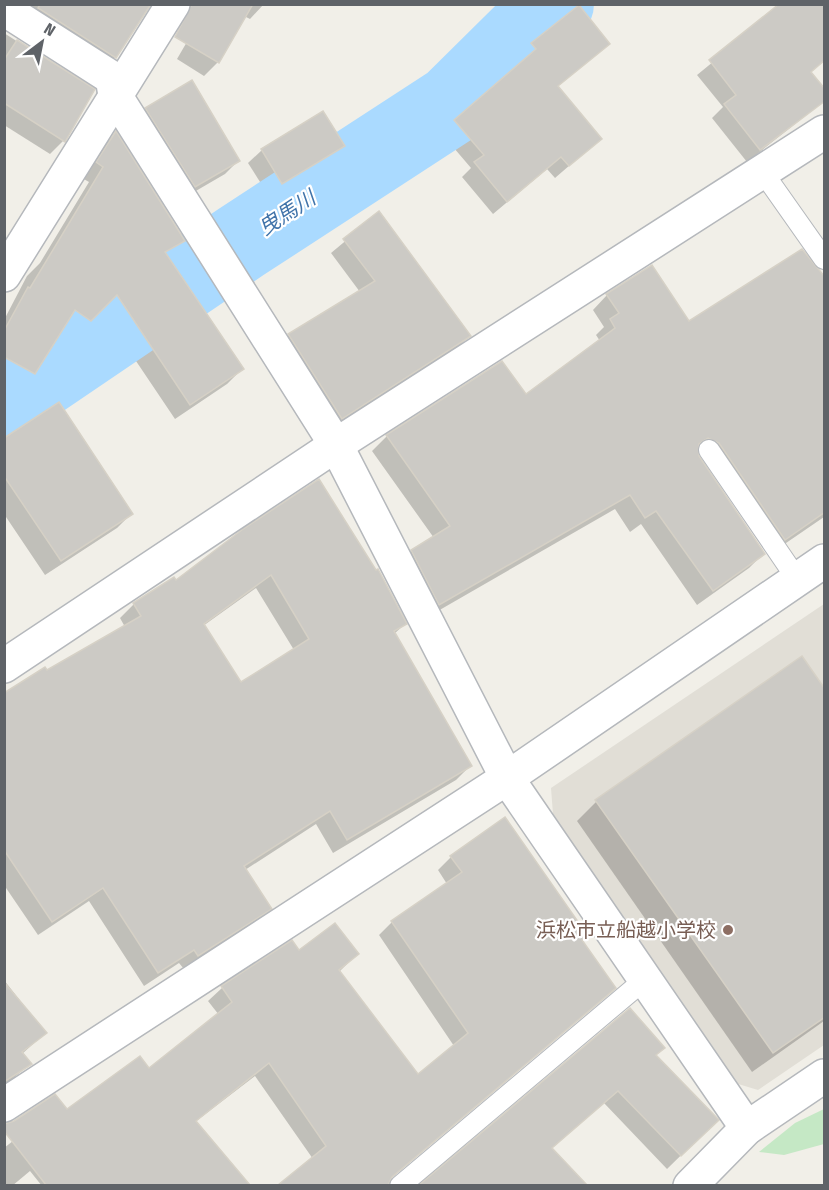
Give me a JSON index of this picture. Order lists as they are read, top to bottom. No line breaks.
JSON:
{"water":["曳馬川"],"places":["浜松市立船越小学校"],"north":"top right"}
